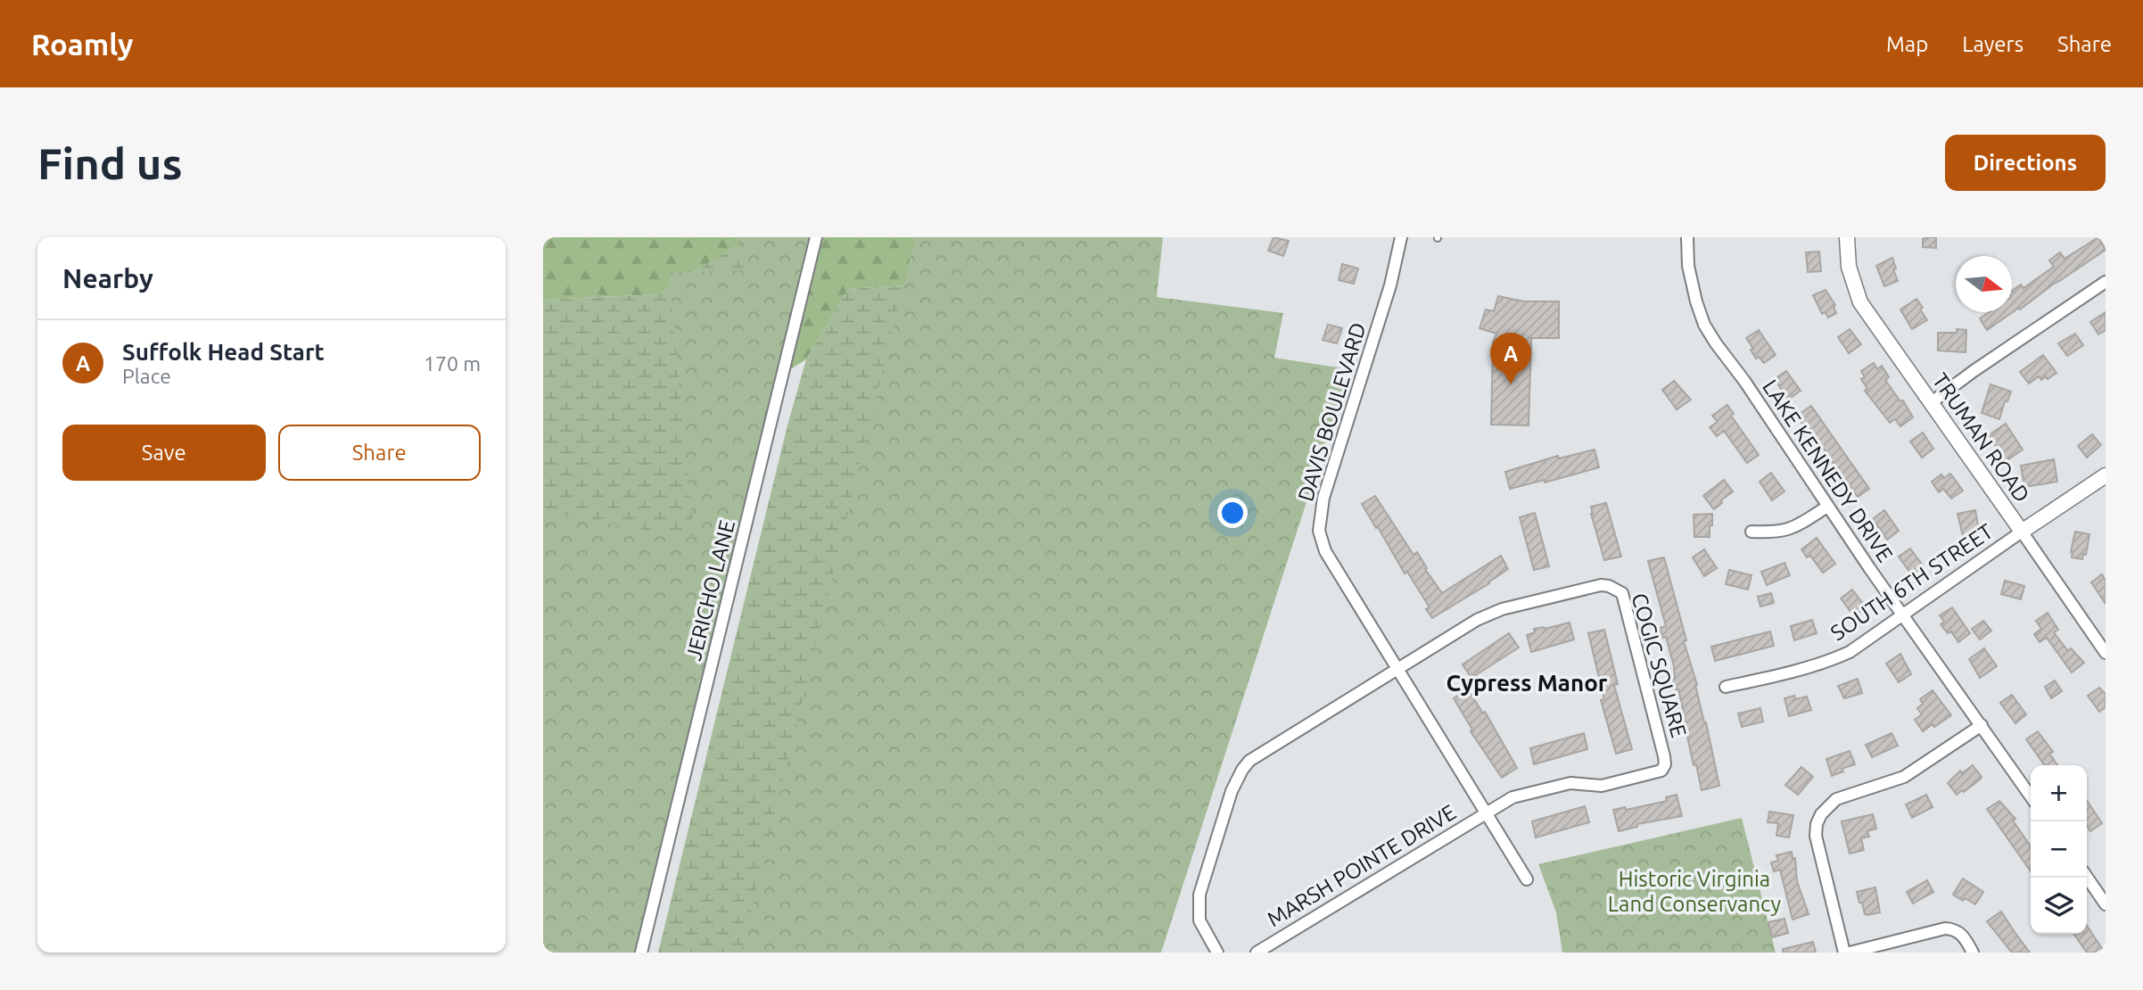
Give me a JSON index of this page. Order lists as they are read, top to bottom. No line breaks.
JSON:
{"streets":{"street":["DAVIS BOULEVARD","TRUMAN ROAD","LAKE KENNEDY DRIVE","SOUTH 6TH STREET","JERICHO LANE","COGIC SQUARE","MARSH POINTE DRIVE"]},"crossings":[["DAVIS BOULEVARD","COGIC SQUARE"],["DAVIS BOULEVARD","MARSH POINTE DRIVE"],["TRUMAN ROAD","SOUTH 6TH STREET"],["LAKE KENNEDY DRIVE","SOUTH 6TH STREET"],["COGIC SQUARE","MARSH POINTE DRIVE"]],"districts":["Cypress Manor"],"parks":["Historic Virginia Land Conservancy"],"north":"right","page":{"header":"Roamly","nav":["Map","Layers","Share"],"buttons":["Directions",["Save","Share"]],"title":"Find us","heading":"Nearby","list":[{"mark":"A","name":"Suffolk Head Start","note":"Place","value":"170 m"}],"pins":"A","map_buttons":["+","−"]}}
